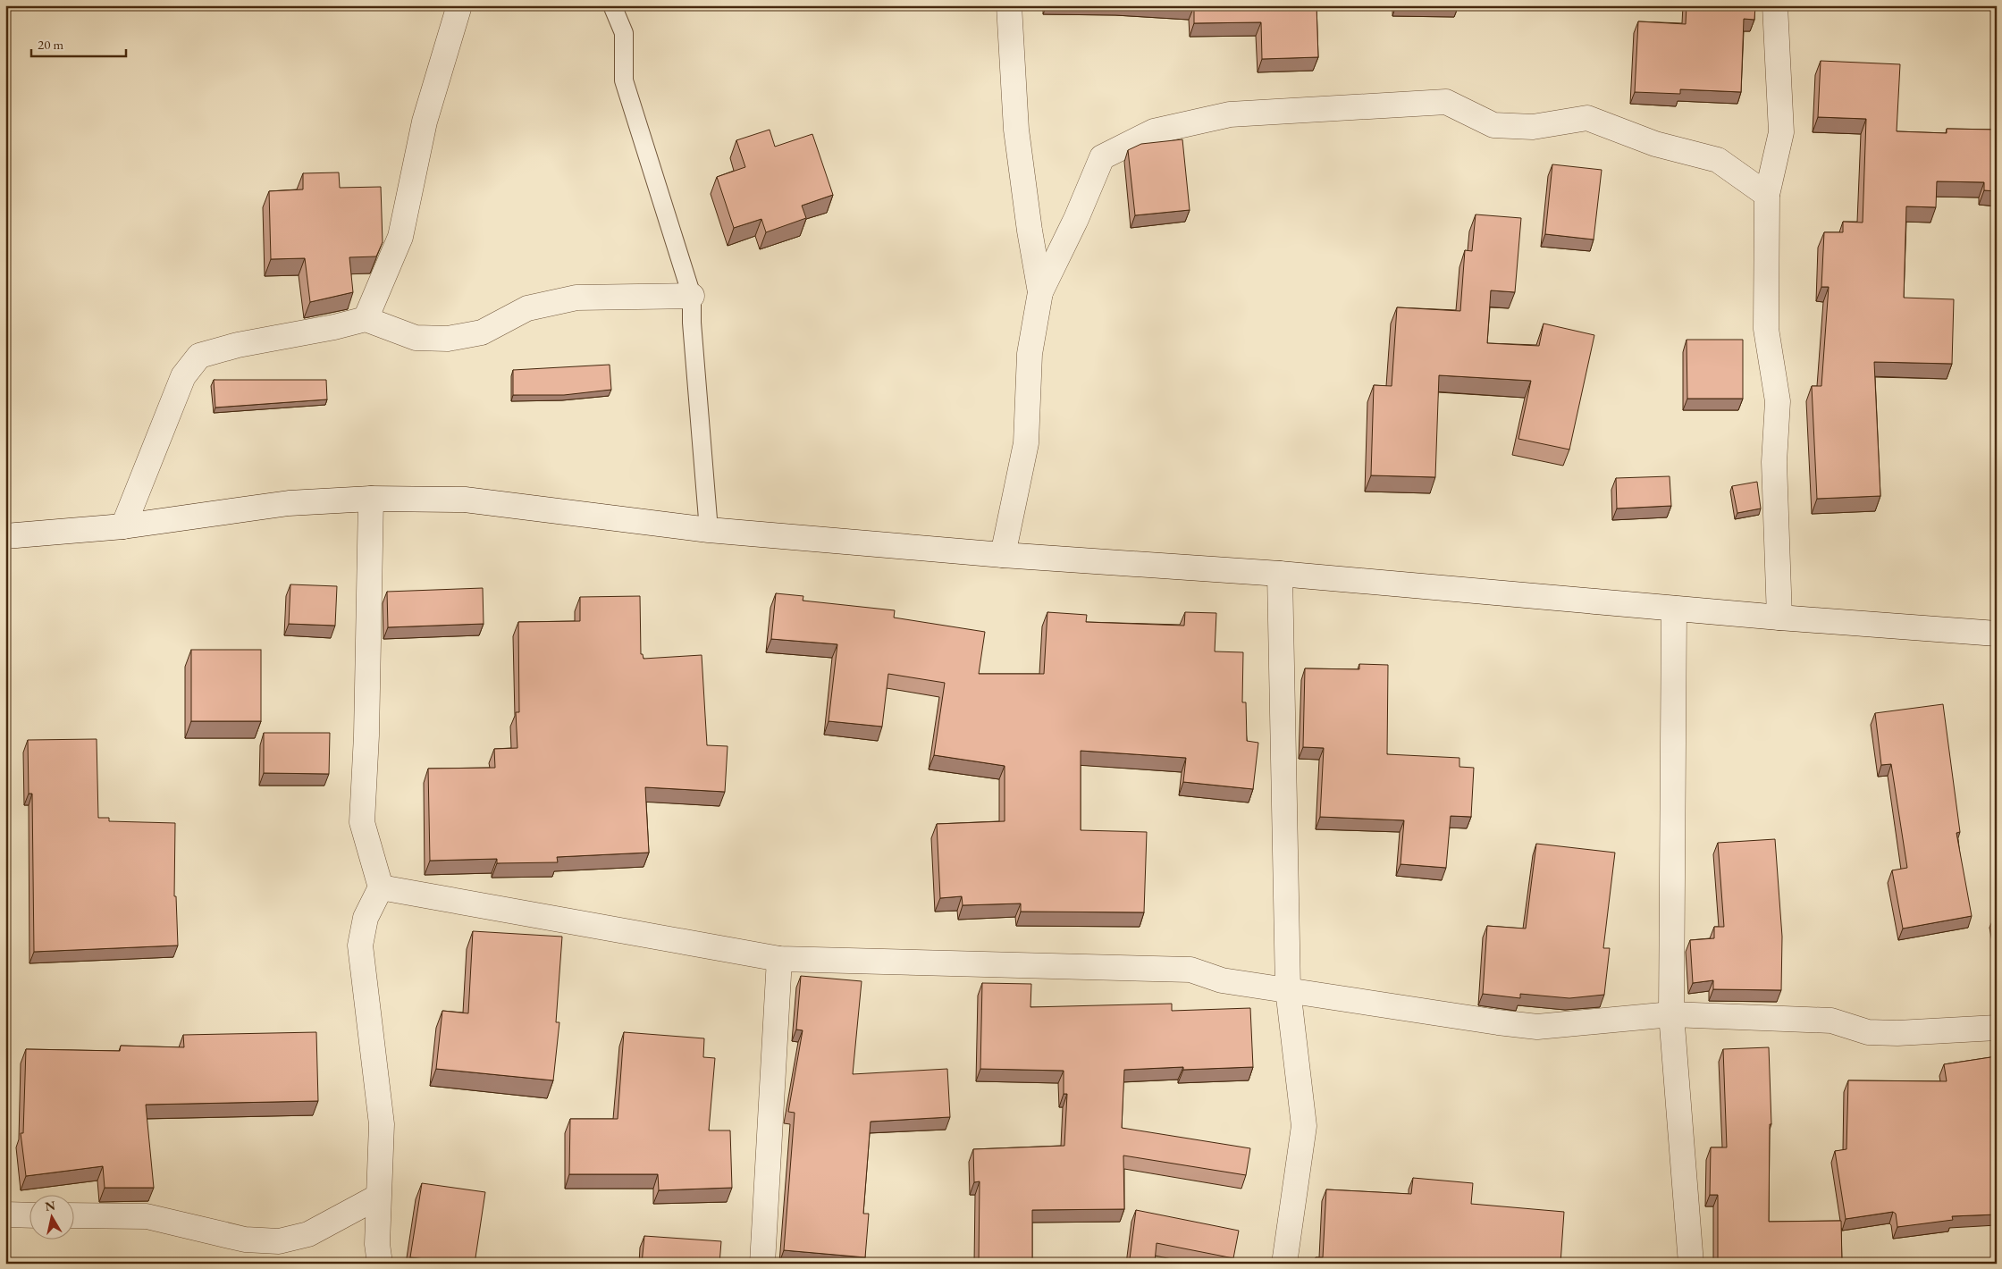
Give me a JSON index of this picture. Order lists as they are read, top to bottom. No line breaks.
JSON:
{"scale_bar":"20 m","north":"top"}
